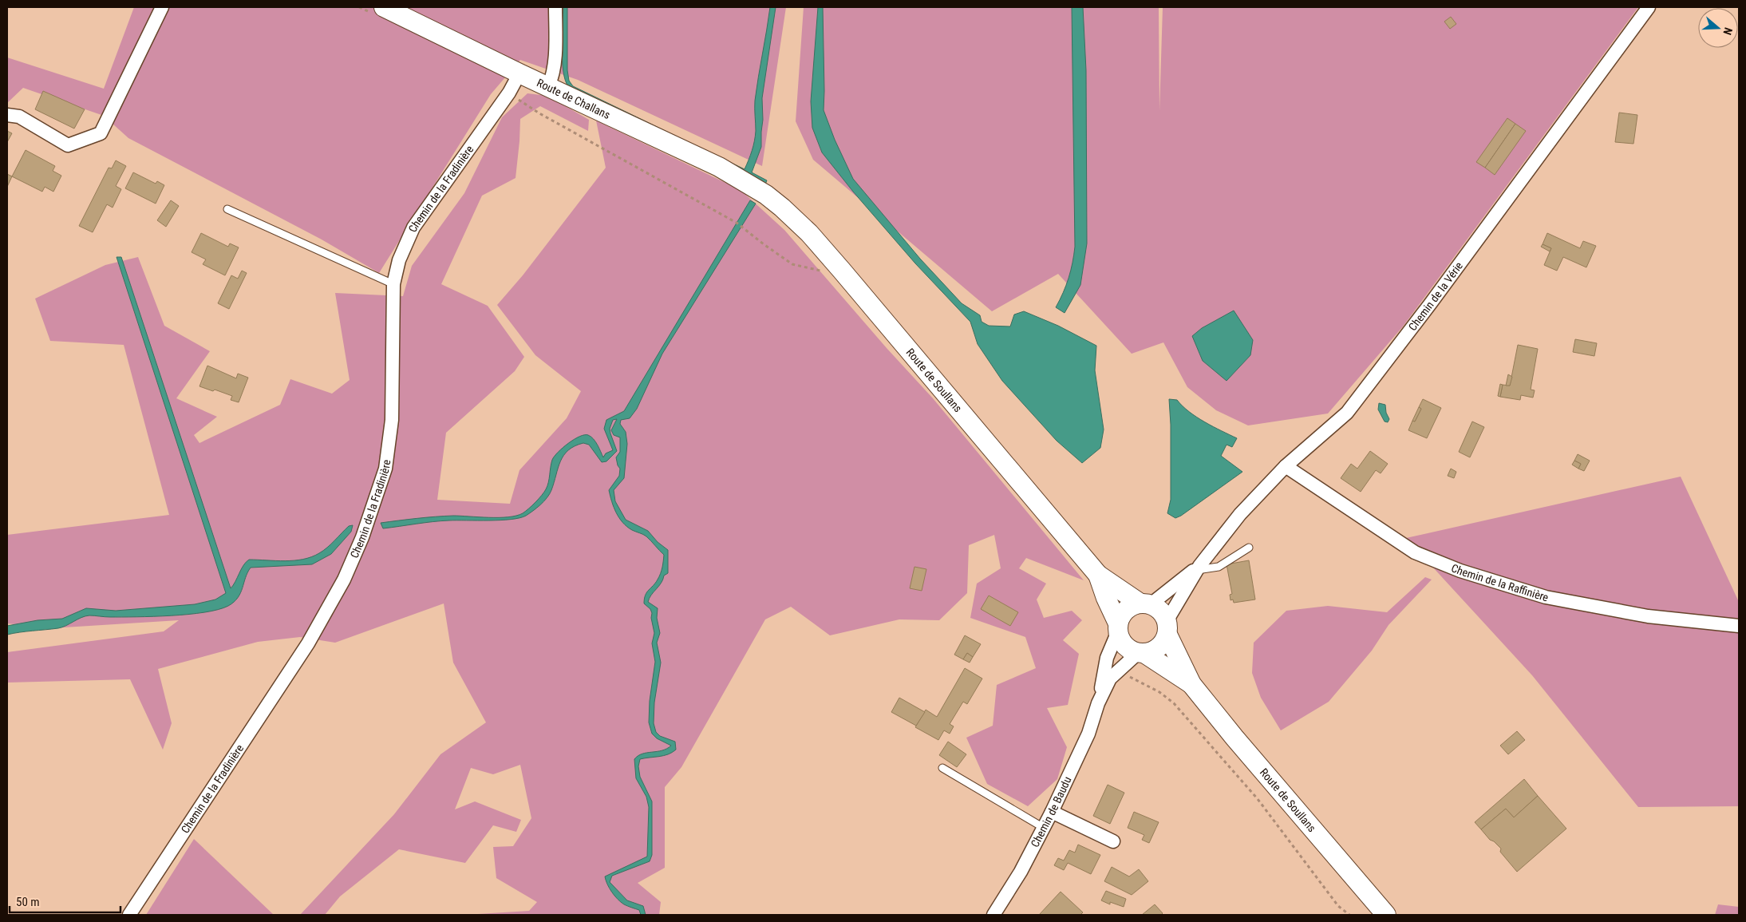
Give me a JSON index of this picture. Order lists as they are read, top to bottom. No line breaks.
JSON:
{"streets":{"main road":["Route de Challans","Route de Soullans"],"street":["Chemin de la Fradinière","Chemin de la Vérie","Chemin de la Raffinière","Chemin de Baudu"]},"crossings":[["Route de Challans","Chemin de la Fradinière"],["Route de Challans","Route de Soullans"],["Chemin de la Vérie","Route de Soullans"],["Chemin de la Vérie","Chemin de la Raffinière"],["Chemin de la Vérie","Chemin de Baudu"],["Route de Soullans","Chemin de Baudu"]],"scale_bar":"50 m","north":"right"}
